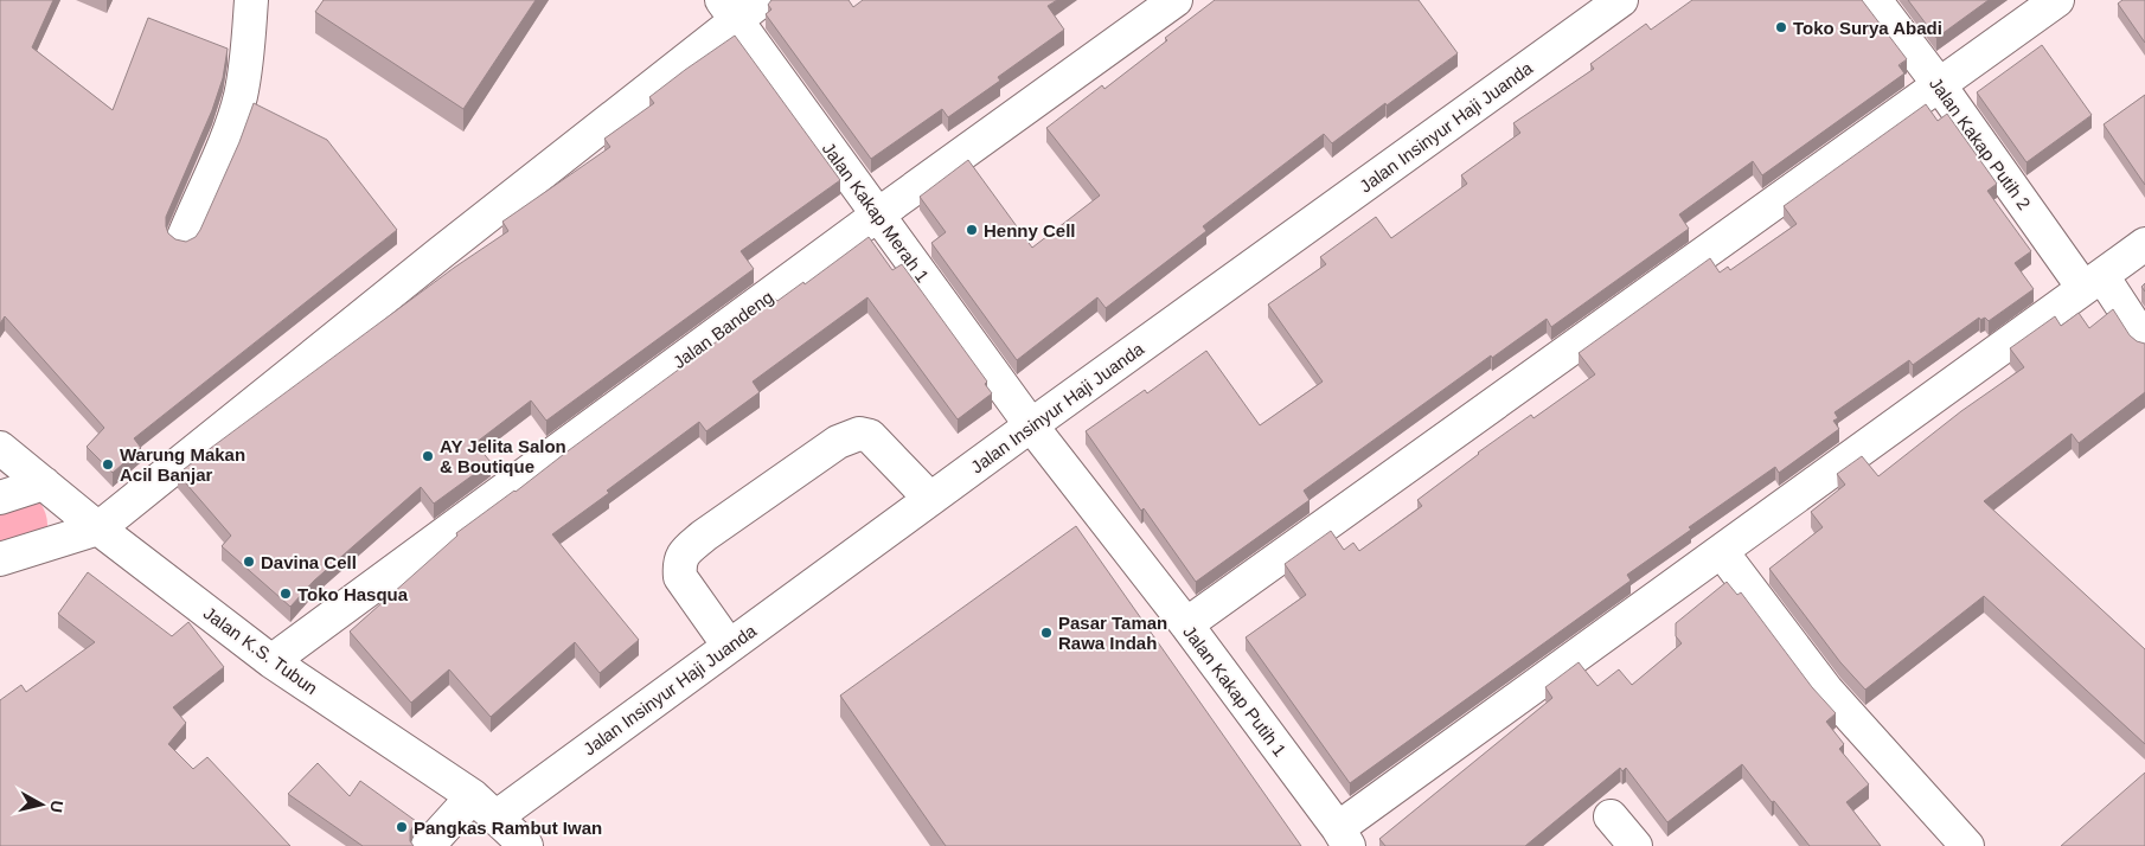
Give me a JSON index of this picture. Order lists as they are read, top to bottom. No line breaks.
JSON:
{"streets":{"street":["Jalan Insinyur Haji Juanda","Jalan Kakap Putih 2","Jalan Kakap Merah 1","Jalan Bandeng","Jalan K.S. Tubun","Jalan Kakap Putih 1"]},"crossings":[["Jalan Insinyur Haji Juanda","Jalan Kakap Merah 1"],["Jalan Insinyur Haji Juanda","Jalan K.S. Tubun"],["Jalan Insinyur Haji Juanda","Jalan Kakap Putih 1"],["Jalan Kakap Merah 1","Jalan Bandeng"],["Jalan Kakap Merah 1","Jalan Kakap Putih 1"],["Jalan Bandeng","Jalan K.S. Tubun"]],"places":["Toko Surya Abadi","Henny Cell","AY Jelita Salon & Boutique","Warung Makan Acil Banjar","Davina Cell","Toko Hasqua","Pasar Taman Rawa Indah","Pangkas Rambut Iwan"],"north":"right"}
